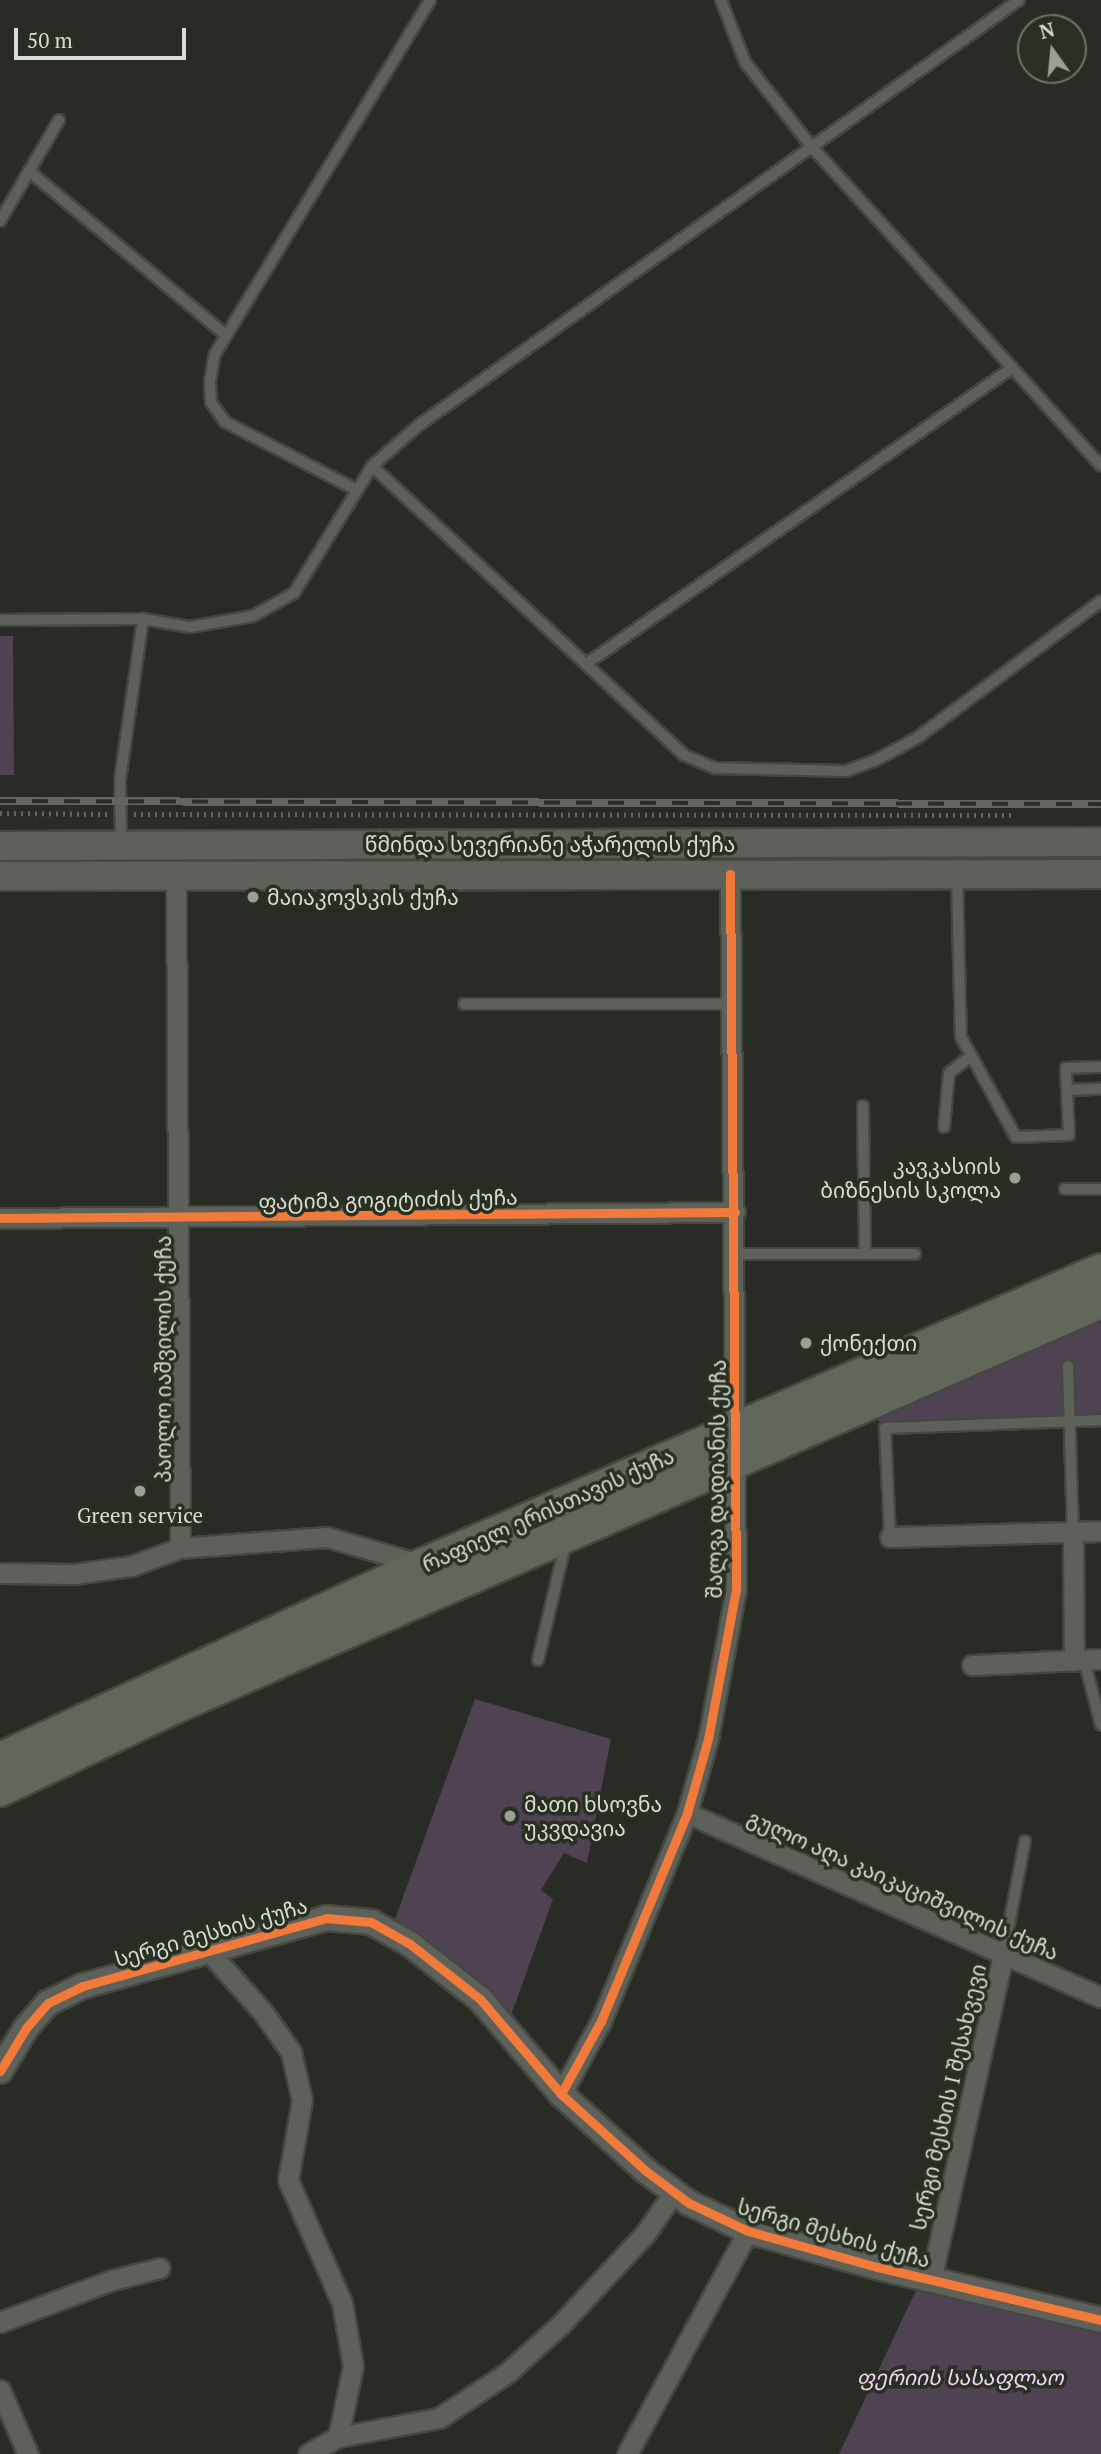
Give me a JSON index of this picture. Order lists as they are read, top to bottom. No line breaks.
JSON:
{"streets":{"main road":["წმინდა სევერიანე აჭარელის ქუჩა","რაფიელ ერისთავის ქუჩა"],"street":["ფატიმა გოგიტიძის ქუჩა","პაოლო იაშვილის ქუჩა","შალვა დადიანის ქუჩა","გულო აღა კაიკაციშვილის ქუჩა","სერგი მესხის ქუჩა","სერგი მესხის I შესახვევი"]},"crossings":[["წმინდა სევერიანე აჭარელის ქუჩა","პაოლო იაშვილის ქუჩა"],["წმინდა სევერიანე აჭარელის ქუჩა","შალვა დადიანის ქუჩა"],["ფატიმა გოგიტიძის ქუჩა","პაოლო იაშვილის ქუჩა"],["ფატიმა გოგიტიძის ქუჩა","შალვა დადიანის ქუჩა"],["შალვა დადიანის ქუჩა","რაფიელ ერისთავის ქუჩა"],["შალვა დადიანის ქუჩა","გულო აღა კაიკაციშვილის ქუჩა"],["შალვა დადიანის ქუჩა","სერგი მესხის ქუჩა"],["გულო აღა კაიკაციშვილის ქუჩა","სერგი მესხის I შესახვევი"],["სერგი მესხის ქუჩა","სერგი მესხის I შესახვევი"]],"parks":["ფერიის სასაფლაო"],"places":["მაიაკოვსკის ქუჩა","კავკასიის ბიზნესის სკოლა","ქონექთი","Green service","მათი ხსოვნა უკვდავია"],"scale_bar":"50 m","north":"top"}
